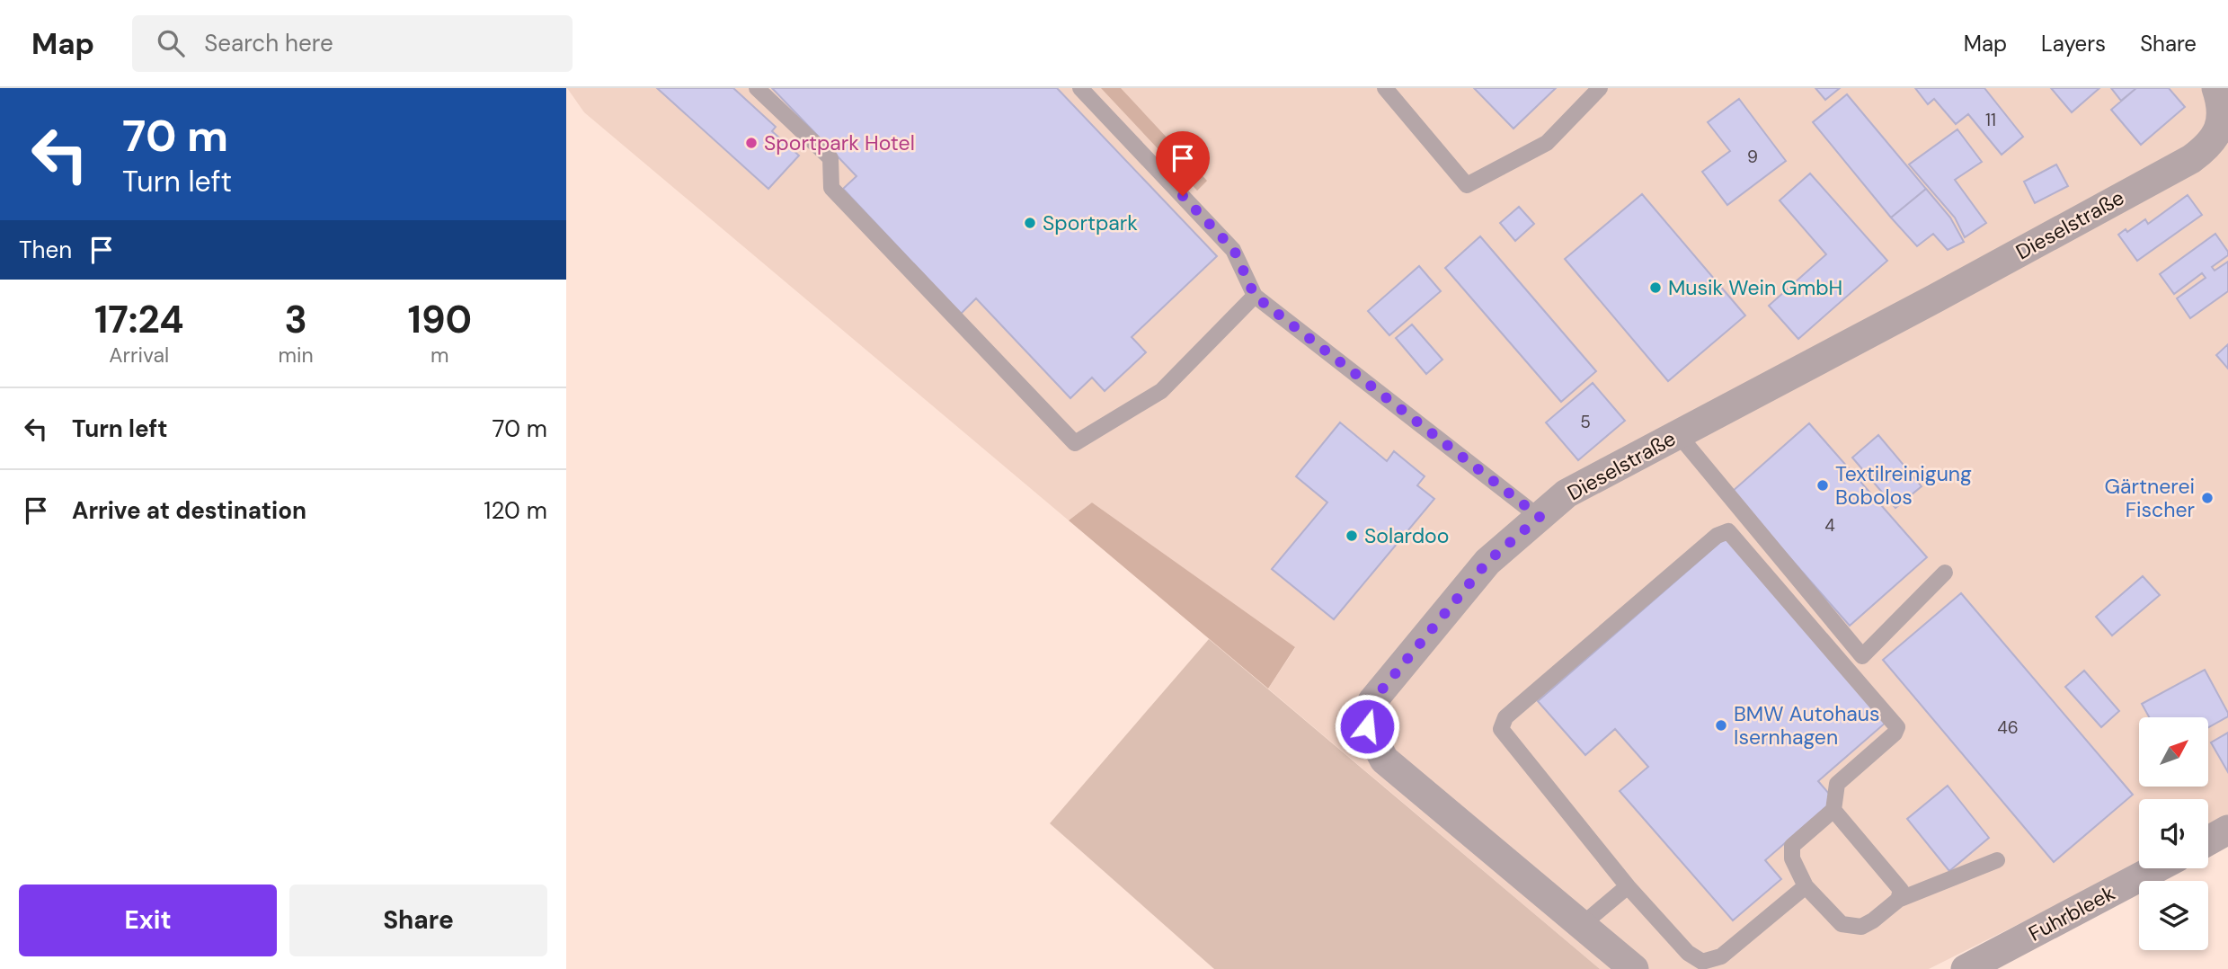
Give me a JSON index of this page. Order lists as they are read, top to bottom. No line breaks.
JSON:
{"streets":{"street":["Dieselstraße","Fuhrbleek"]},"places":["Sportpark Hotel","Sportpark","Musik Wein GmbH","Textilreinigung Bobolos","Gärtnerei Fischer","Solardoo","BMW Autohaus Isernhagen"],"house_numbers":["11","9","5","4","46"],"north":"top right","page":{"header":"Map","search":"Search here","nav":["Map","Layers","Share"],"turn":["70 m","Turn left"],"then":"Then","eta":["17:24","Arrival","3","min","190","m"],"list":[{"name":"Turn left","value":"70 m"},{"name":"Arrive at destination","value":"120 m"}],"buttons":["Exit","Share"]}}
